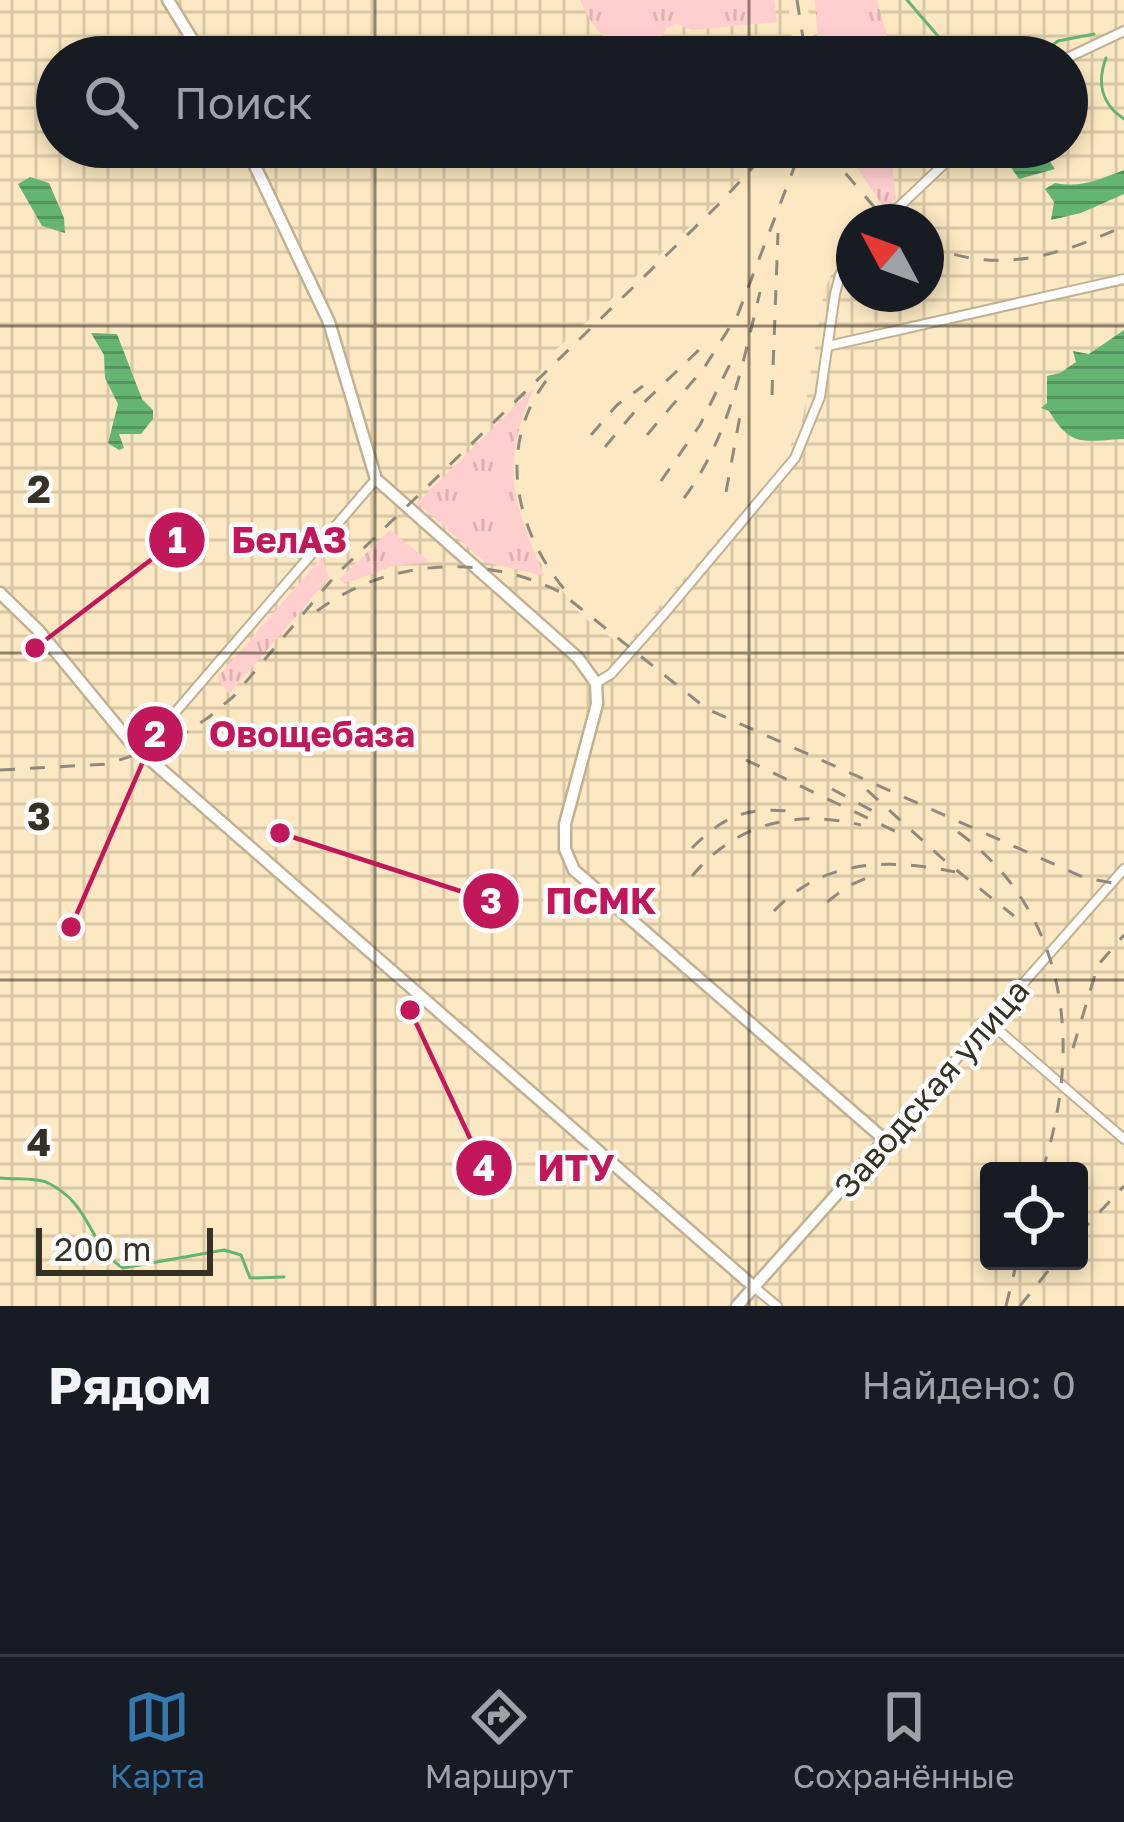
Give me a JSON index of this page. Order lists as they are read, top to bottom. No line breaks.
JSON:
{"streets":{"street":["Заводская улица"]},"places":["БелАЗ","ПСМК","Овощебаза","ИТУ"],"scale_bar":"200 m","north":"top left","page":{"search":"Поиск","scale":"200 m","heading":["Рядом","Найдено: 0"],"nav":["Карта","Маршрут","Сохранённые"]},"grid":{"rows":["2","3","4"]}}
